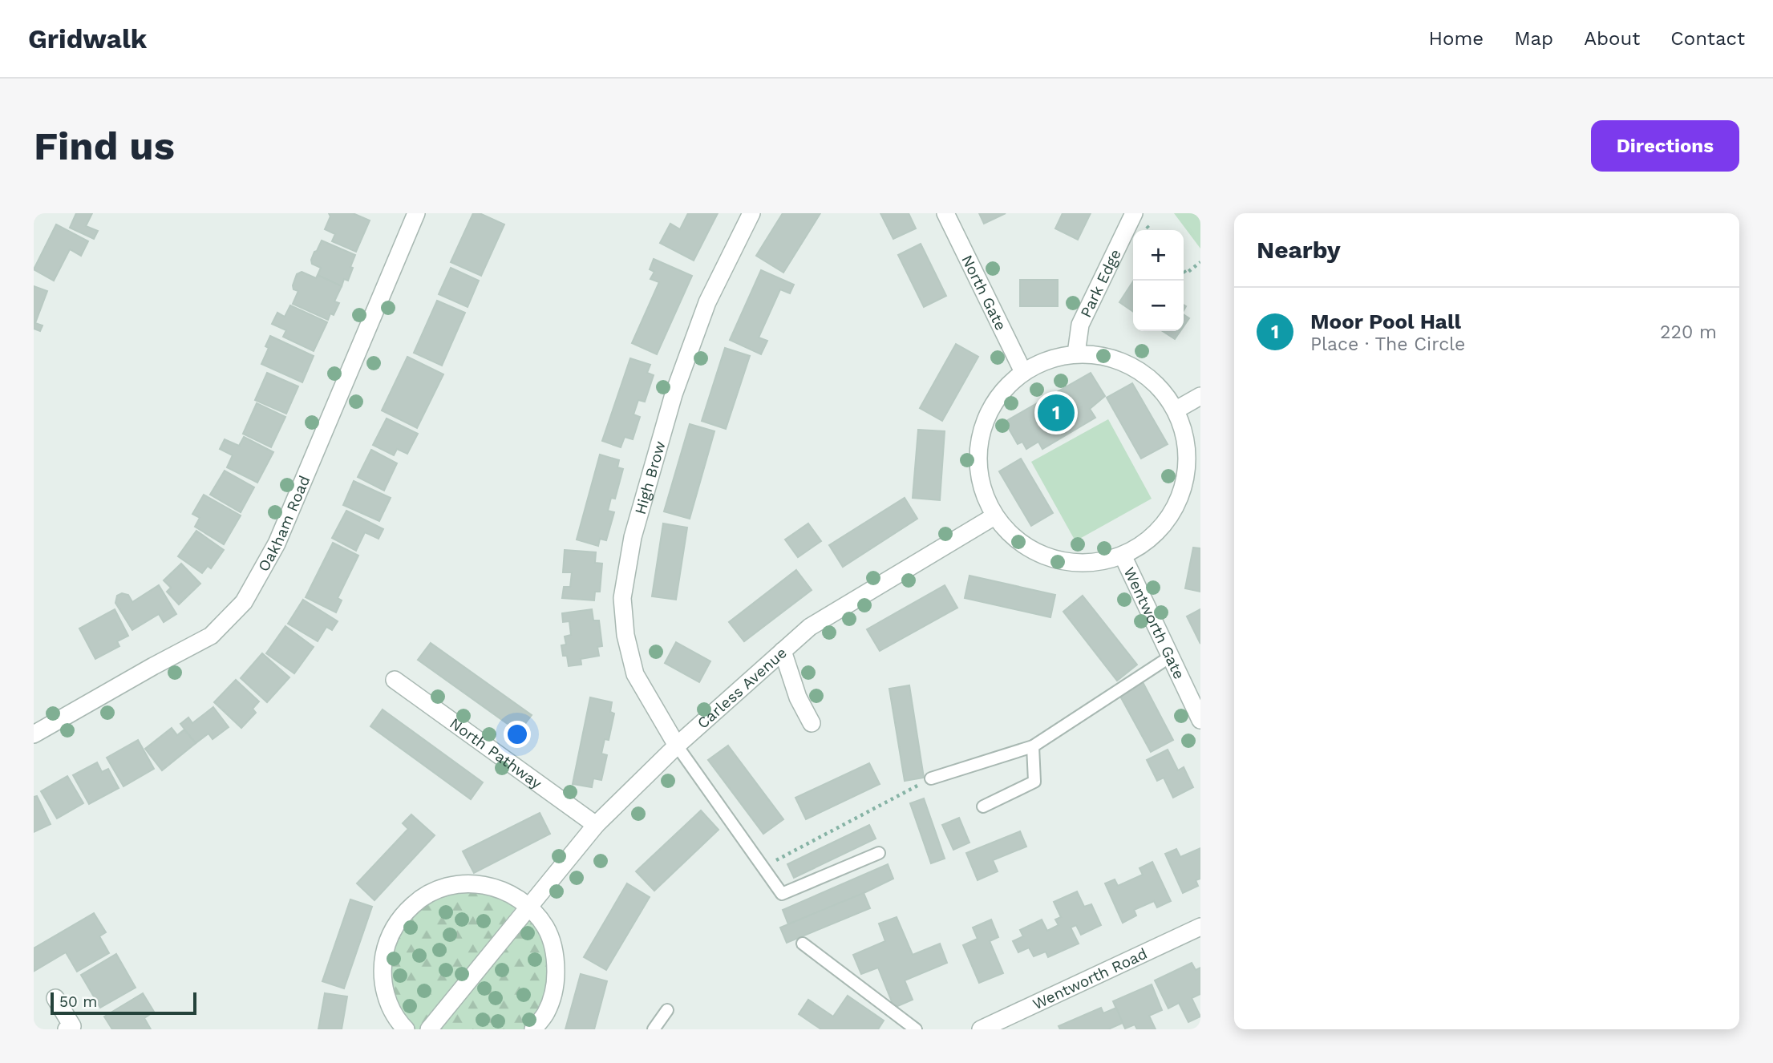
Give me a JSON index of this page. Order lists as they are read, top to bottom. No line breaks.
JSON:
{"streets":{"street":["Park Edge","North Gate","High Brow","Oakham Road","Wentworth Gate","Carless Avenue","North Pathway","Wentworth Road"]},"crossings":[["High Brow","Carless Avenue"],["Carless Avenue","North Pathway"]],"scale_bar":"50 m","page":{"header":"Gridwalk","nav":["Home","Map","About","Contact"],"buttons":"Directions","title":"Find us","heading":"Nearby","map_buttons":["+","−"],"list":[{"mark":"1","name":"Moor Pool Hall","note":"Place · The Circle","value":"220 m"}],"pins":"1","scale":"50 m"}}
